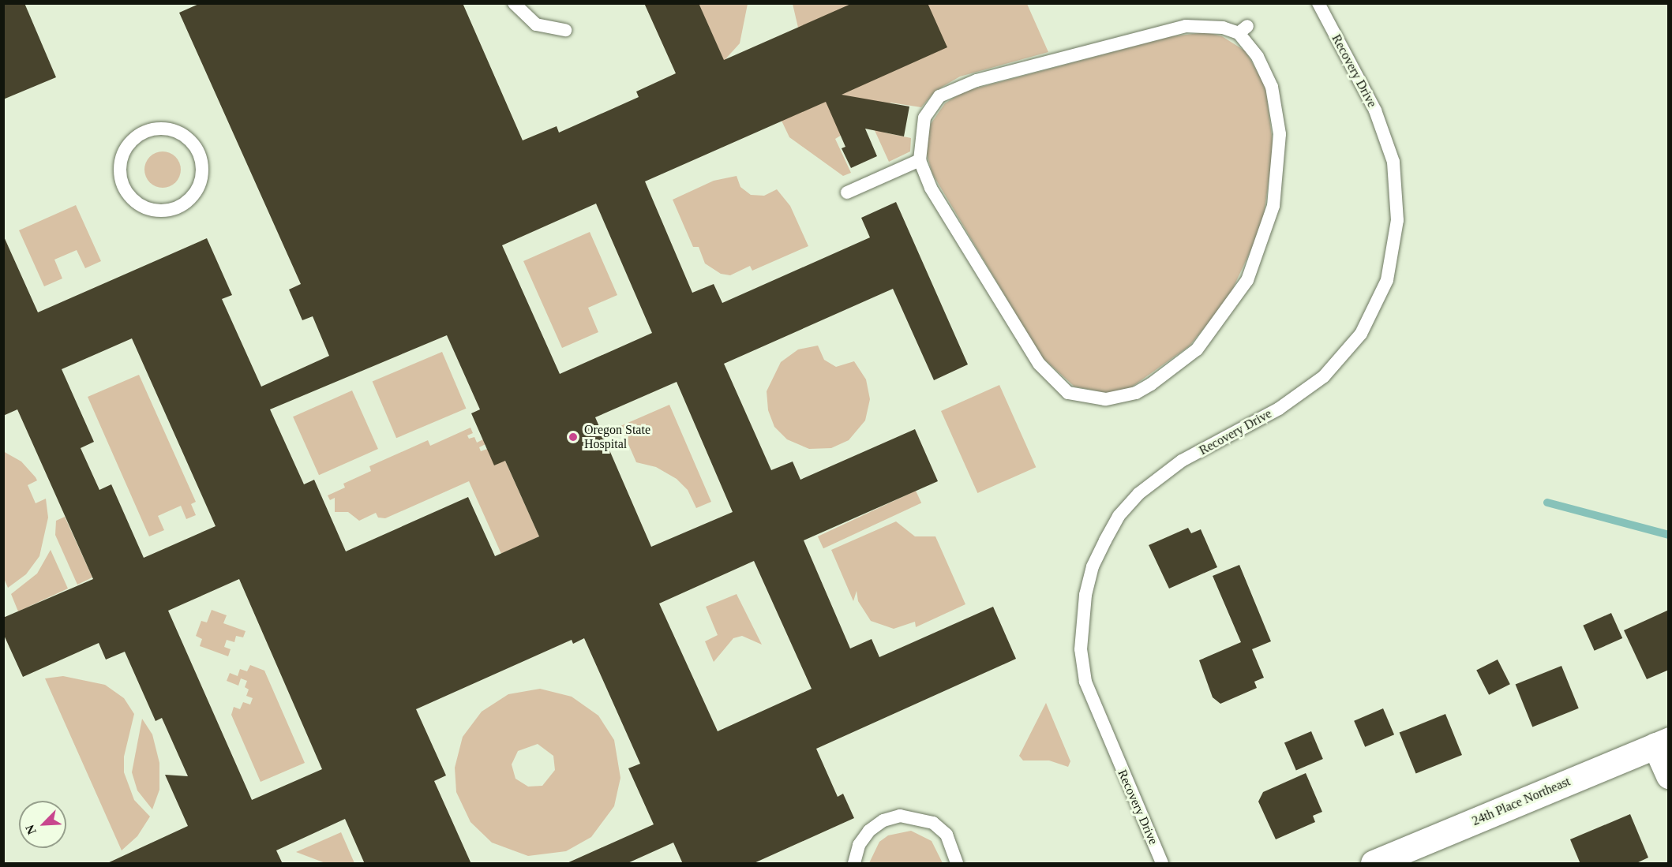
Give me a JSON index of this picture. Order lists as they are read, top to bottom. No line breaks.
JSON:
{"streets":{"street":["24th Place Northeast"],"lane":["Recovery Drive"]},"places":["Oregon State Hospital"],"north":"bottom left"}
